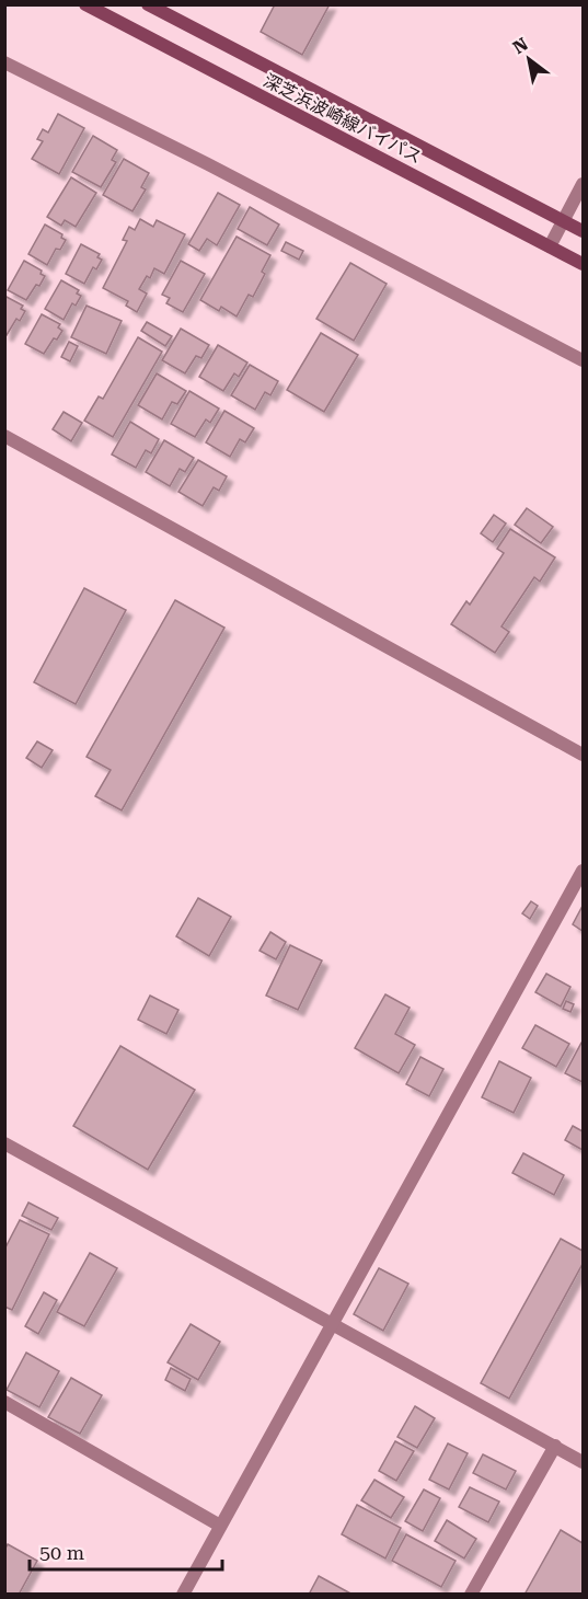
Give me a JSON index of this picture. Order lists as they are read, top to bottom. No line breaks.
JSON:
{"streets":{"main road":["深芝浜波崎線バイパス"]},"scale_bar":"50 m","north":"top left"}
